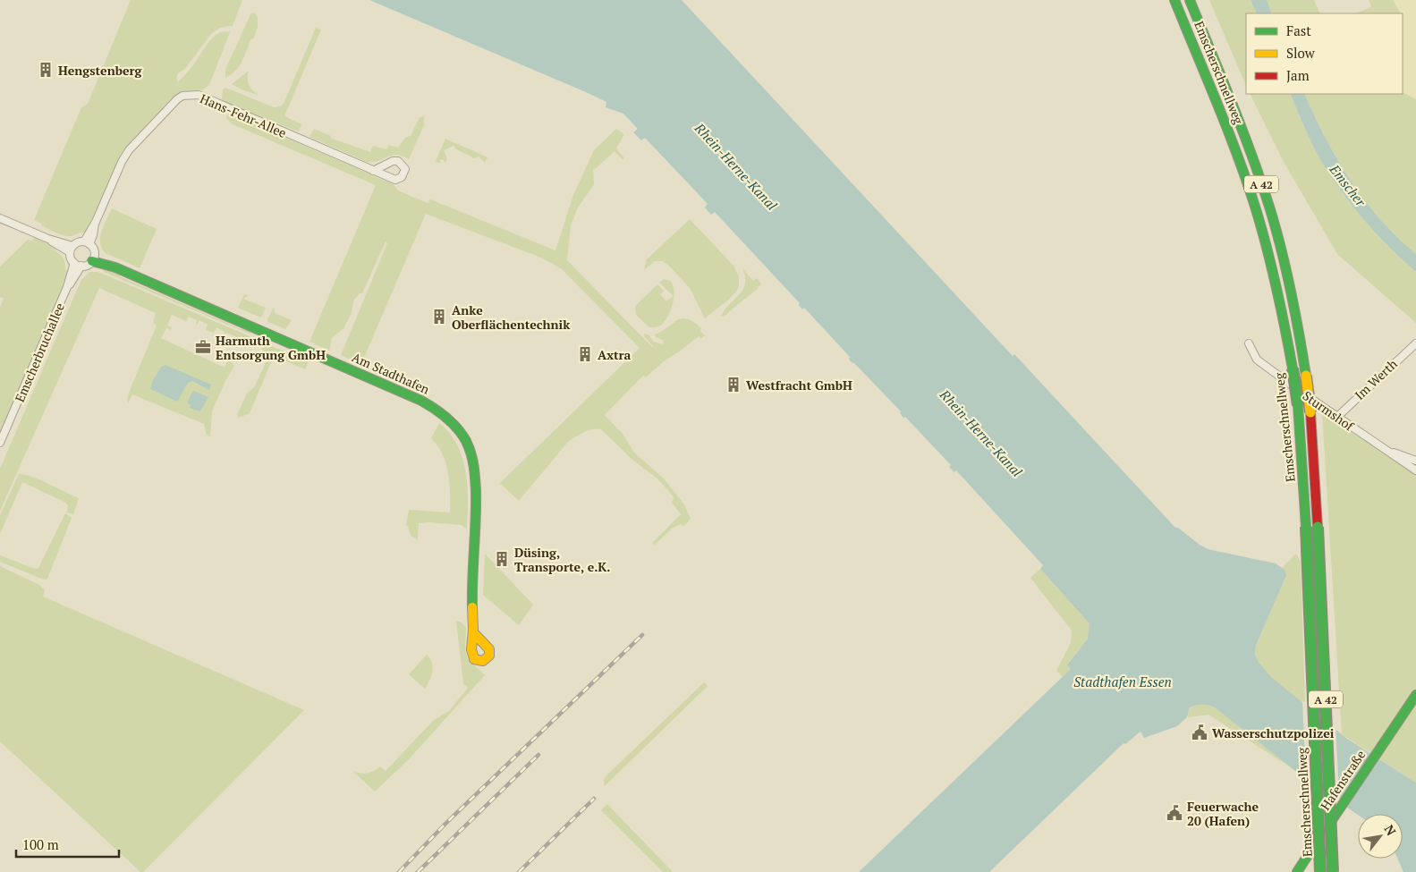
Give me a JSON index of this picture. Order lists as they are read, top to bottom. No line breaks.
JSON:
{"streets":{"main road":["Emscherschnellweg","A 42","Am Stadthafen","Hafenstraße"],"street":["Hans-Fehr-Allee","Emscherbruchallee","Im Werth","Sturmshof"]},"crossings":[["Hans-Fehr-Allee","Emscherbruchallee"],["Hans-Fehr-Allee","Am Stadthafen"],["Emscherbruchallee","Am Stadthafen"],["Im Werth","Sturmshof"]],"water":["Rhein-Herne-Kanal","Emscher","Stadthafen Essen"],"places":{"building":["Hengstenberg","Anke Oberflächentechnik","Axtra","Westfracht GmbH","Düsing, Transporte, e.K."],"office":["Harmuth Entsorgung GmbH"],"public building":["Wasserschutzpolizei","Feuerwache 20 (Hafen)"]},"legend":["Fast","Slow","Jam"],"scale_bar":"100 m","north":"top right"}
